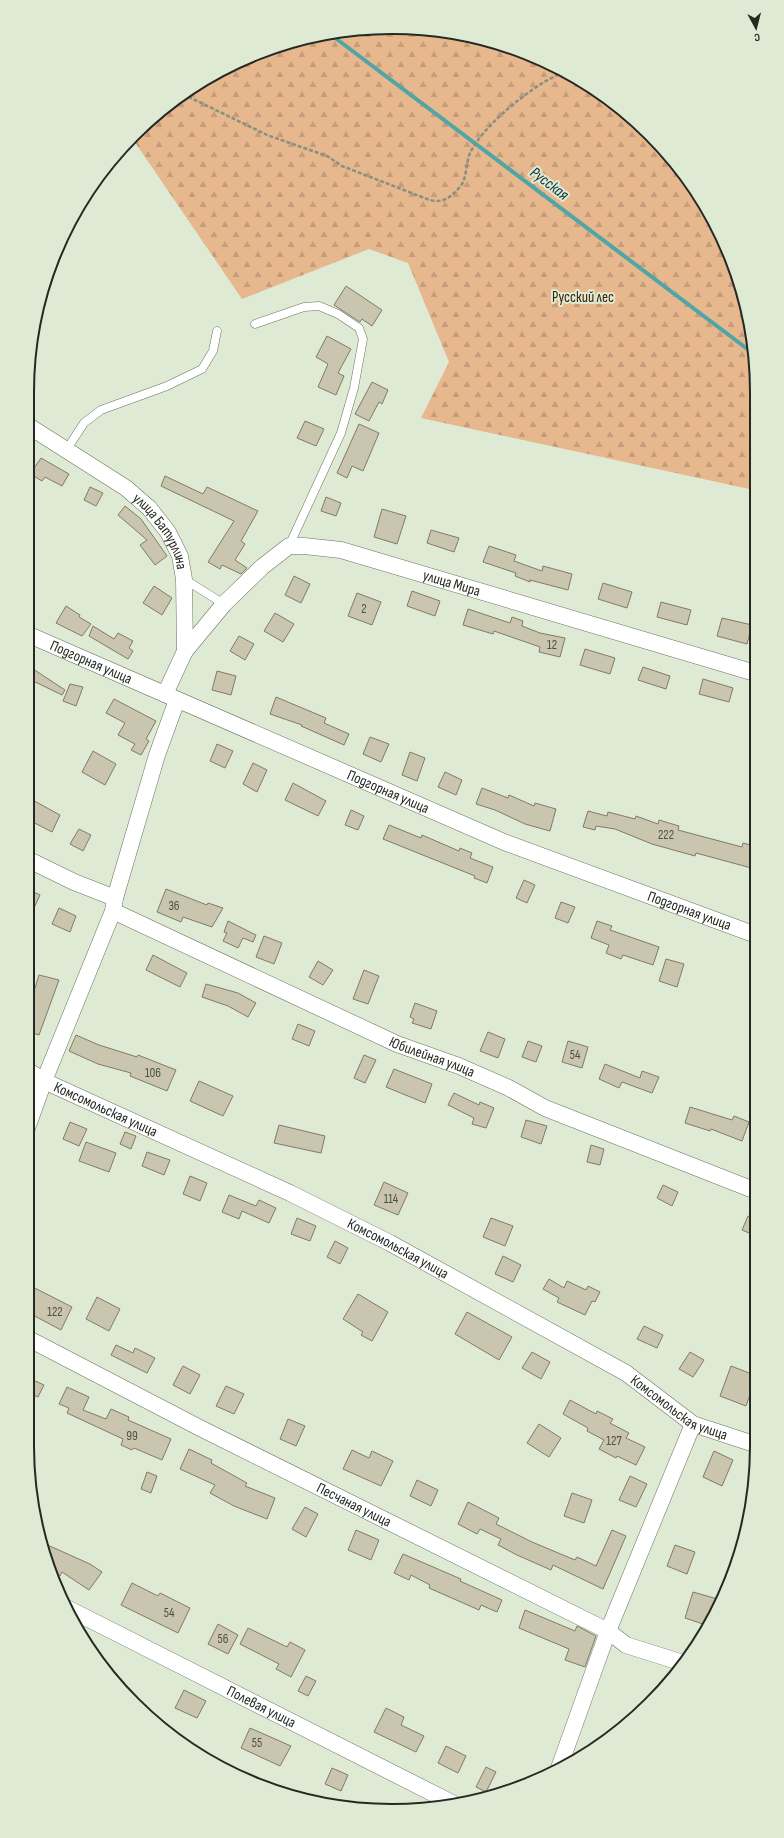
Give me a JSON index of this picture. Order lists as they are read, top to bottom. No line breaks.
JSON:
{"streets":{"street":["улица Батурлина","улица Мира","Подгорная улица","Юбилейная улица","Комсомольская улица","Песчаная улица","Полевая улица"]},"crossings":[["улица Батурлина","Подгорная улица"],["улица Батурлина","Юбилейная улица"],["улица Батурлина","Комсомольская улица"]],"water":["Русская"],"parks":["Русский лес"],"house_numbers":["2","12","222","36","54","106","114","122","99","127","54","56","55"],"north":"bottom"}
